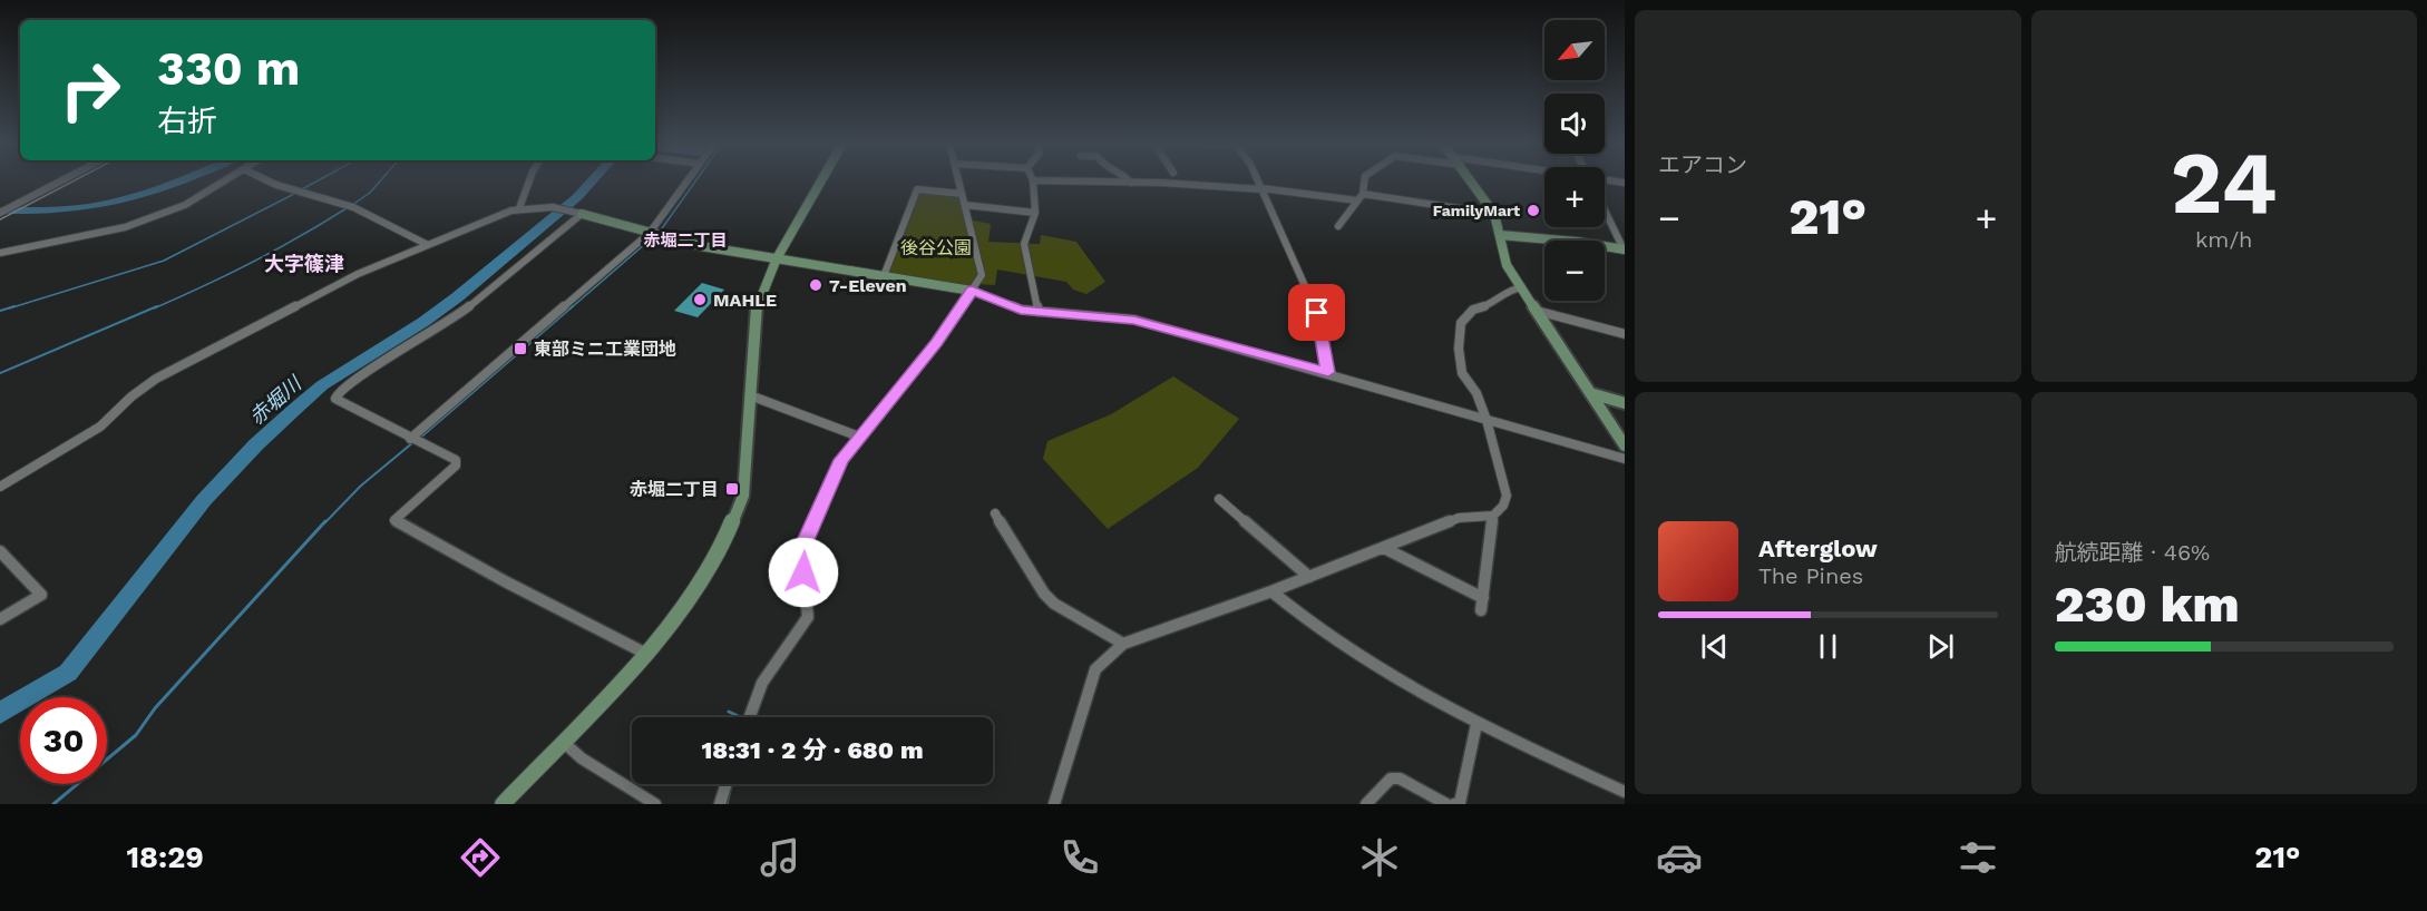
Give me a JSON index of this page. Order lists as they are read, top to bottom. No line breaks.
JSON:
{"districts":["赤堀二丁目","大字篠津"],"water":["赤堀川"],"parks":["後谷公園"],"places":{"other":["FamilyMart","7-Eleven","MAHLE"],"transit":["東部ミニ工業団地","赤堀二丁目"]},"north":"bottom left","page":{"tile":["エアコン",["24","km/h"],["航続距離 · 46%","230 km"]],"map_buttons":["+","−"],"turn":["330 m","右折"],"heat":["−","21°","+"],"song":["Afterglow","The Pines"],"limit":"30","trip":"18:31 · 2 分 · 680 m","tabs":["18:29","21°"]}}
